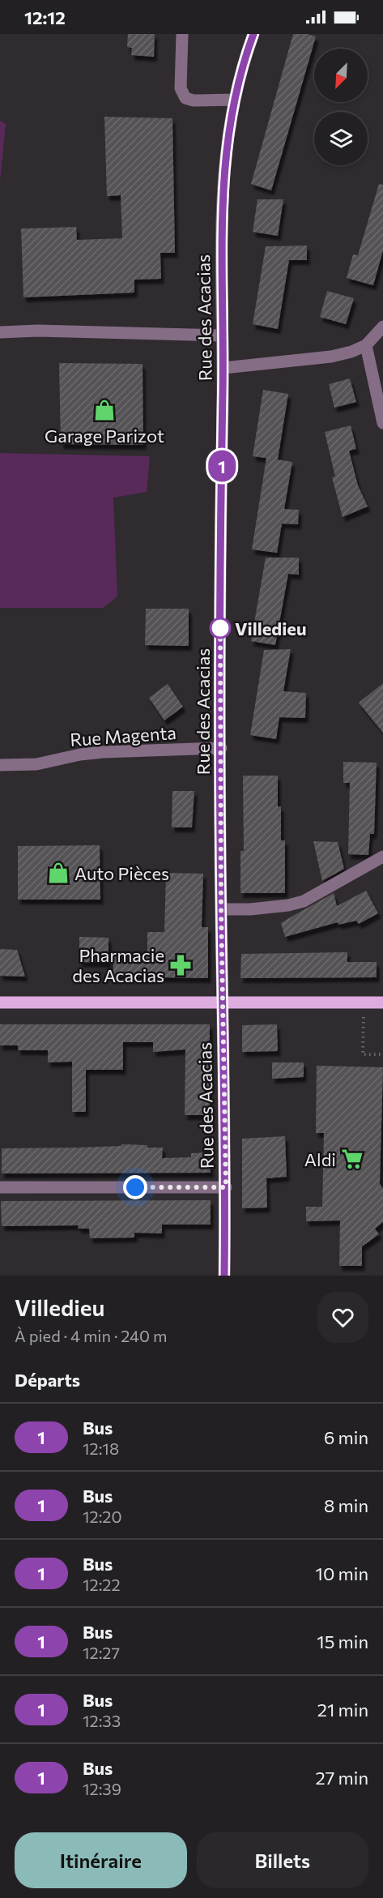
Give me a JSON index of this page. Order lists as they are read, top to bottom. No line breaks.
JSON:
{"streets":{"street":["Rue des Acacias","Rue Magenta"]},"crossings":[["Rue des Acacias","Rue Magenta"]],"places":{"shop":["Garage Parizot","Auto Pièces"],"other":["Villedieu"],"pharmacy":["Pharmacie des Acacias"],"supermarket":["Aldi"]},"lines":["bus line 1"],"north":"bottom left","page":{"status":"12:12","on_map":"1","heading":[["Villedieu","À pied · 4 min · 240 m"],"Départs"],"list":[{"mark":"1","name":"Bus","note":"12:18","value":"6 min"},{"mark":"1","name":"Bus","note":"12:20","value":"8 min"},{"mark":"1","name":"Bus","note":"12:22","value":"10 min"},{"mark":"1","name":"Bus","note":"12:27","value":"15 min"},{"mark":"1","name":"Bus","note":"12:33","value":"21 min"},{"mark":"1","name":"Bus","note":"12:39","value":"27 min"}],"buttons":["Itinéraire","Billets"]}}
